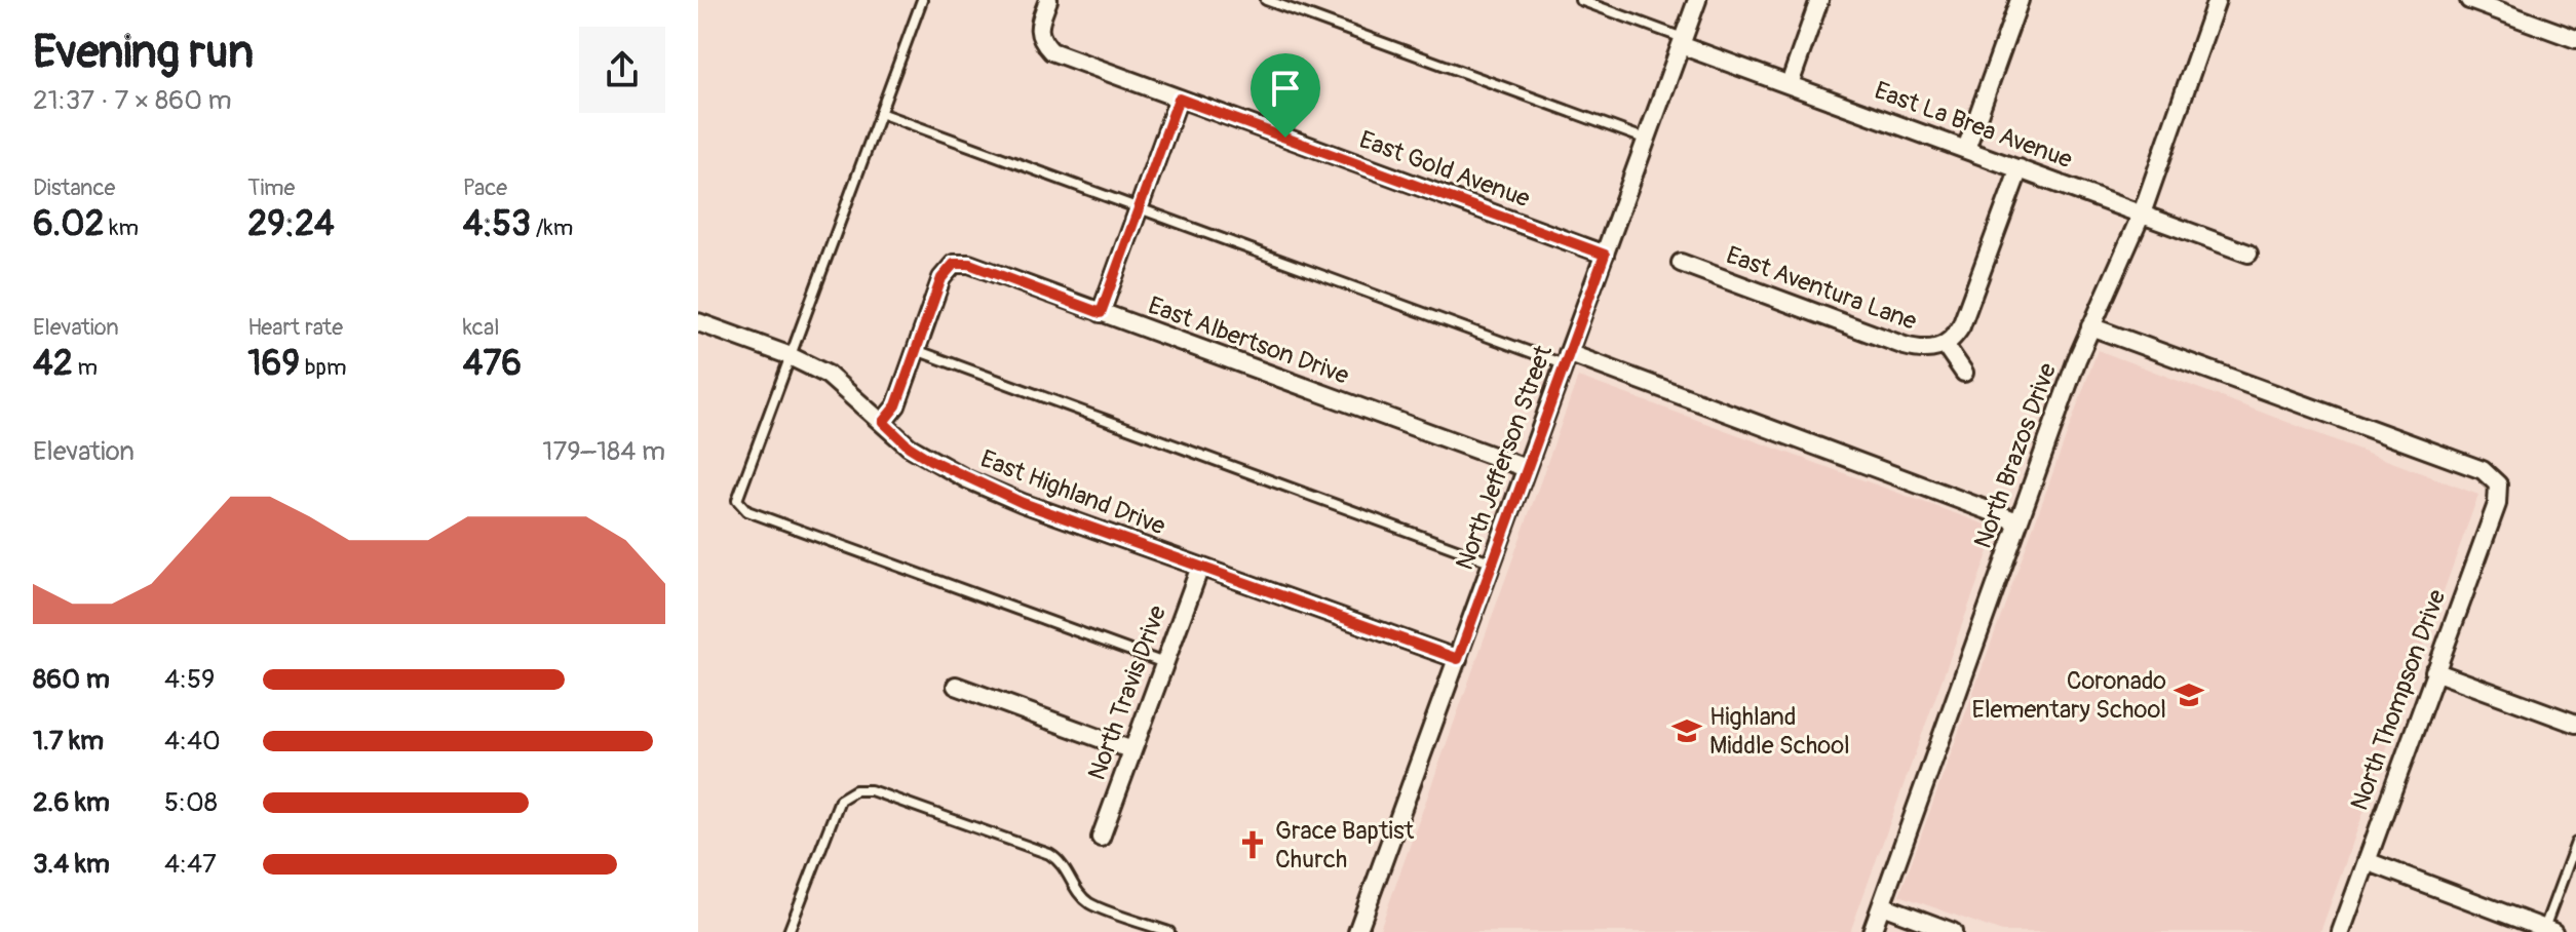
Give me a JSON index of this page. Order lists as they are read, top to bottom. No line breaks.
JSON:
{"streets":{"street":["East La Brea Avenue","East Gold Avenue","East Aventura Lane","East Albertson Drive","North Brazos Drive","North Jefferson Street","East Highland Drive","North Travis Drive","North Thompson Drive"]},"crossings":[["East La Brea Avenue","North Brazos Drive"],["East La Brea Avenue","North Jefferson Street"],["East Gold Avenue","North Jefferson Street"],["East Albertson Drive","North Jefferson Street"],["North Brazos Drive","North Thompson Drive"],["North Jefferson Street","East Highland Drive"],["East Highland Drive","North Travis Drive"]],"places":{"school or university":["Coronado Elementary School","Highland Middle School"],"church":["Grace Baptist Church"]},"page":{"heading":["Evening run","21:37 · 7 × 860 m"],"stats":[["Distance","6.02 km"],["Time","29:24"],["Pace","4:53 /km"],["Elevation","42 m"],["Heart rate","169 bpm"],["kcal","476"]],"chart":["Elevation","179–184 m"],"list":[{"name":"860 m","note":"4:59"},{"name":"1.7 km","note":"4:40"},{"name":"2.6 km","note":"5:08"},{"name":"3.4 km","note":"4:47"}]}}
